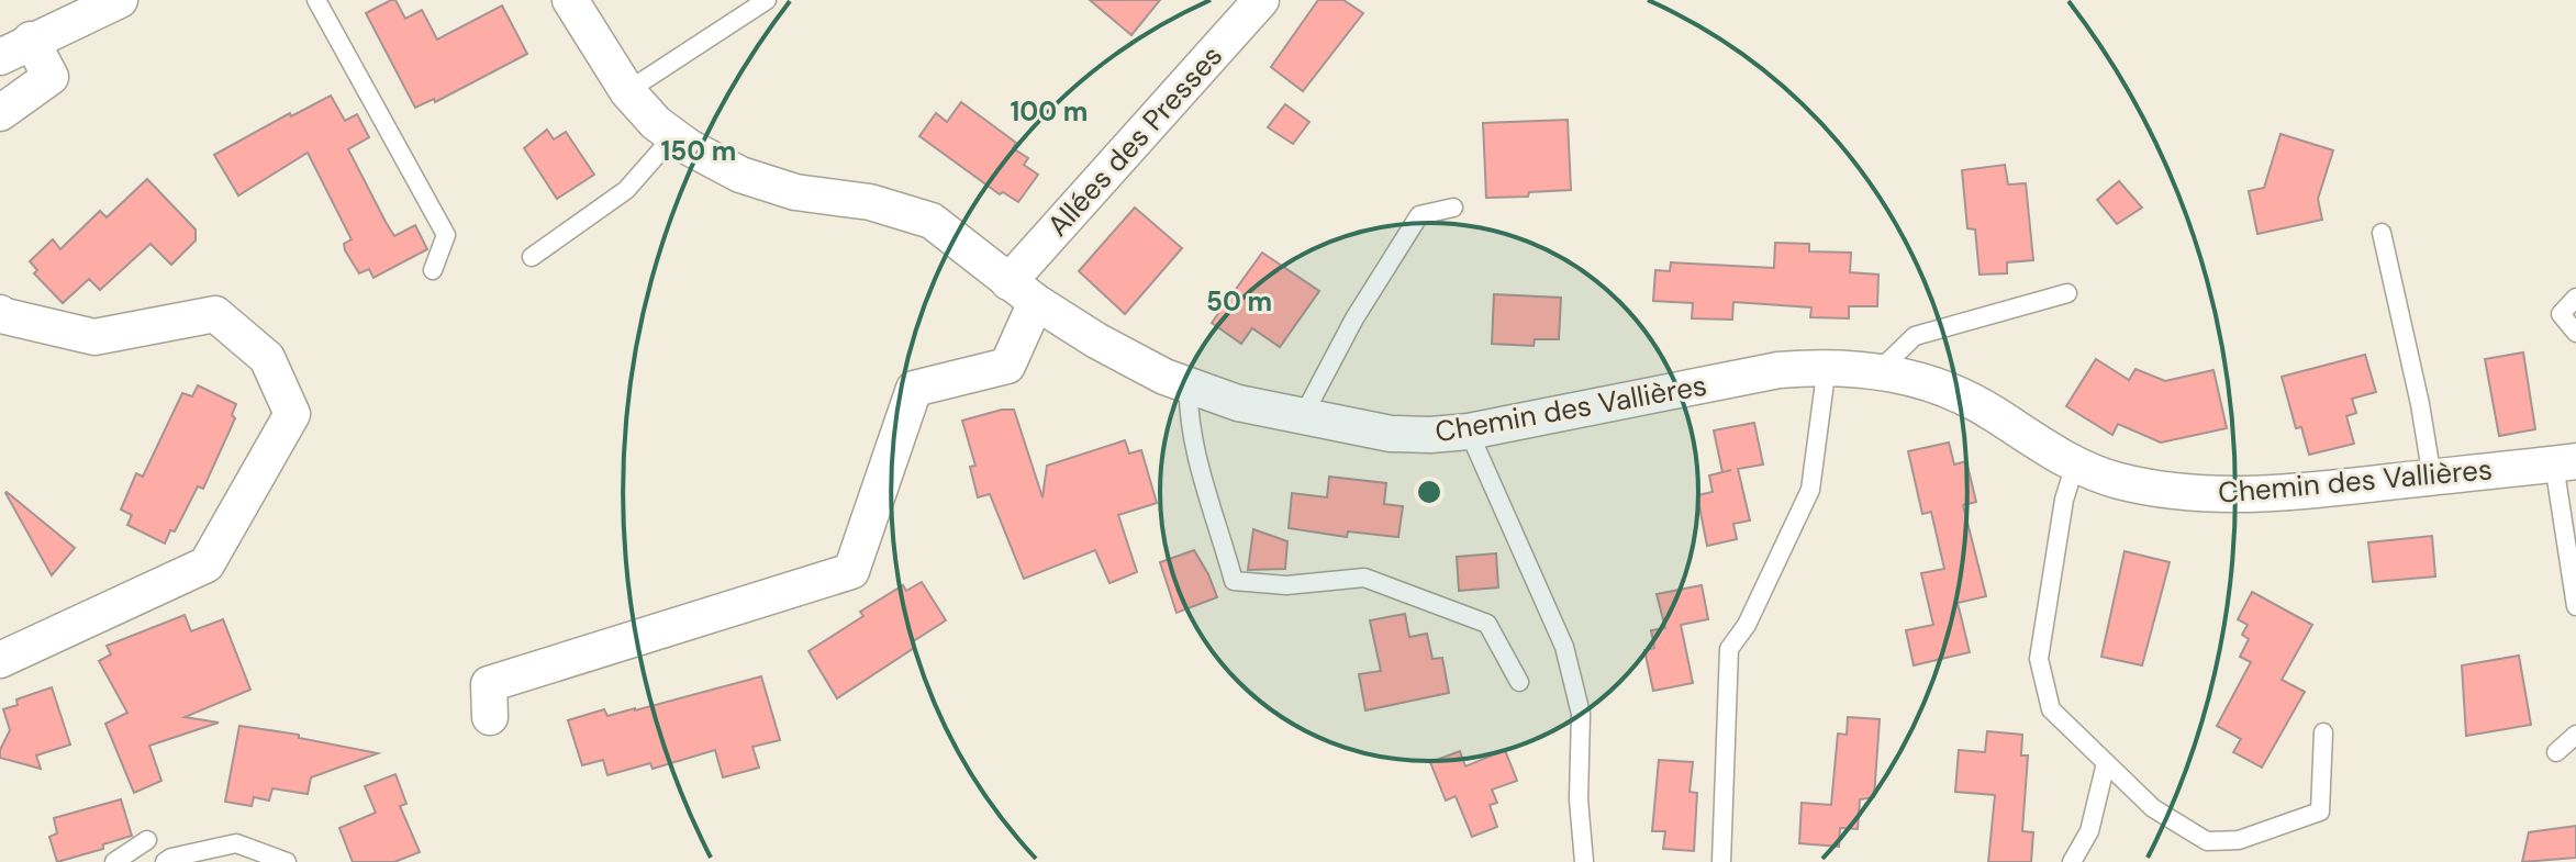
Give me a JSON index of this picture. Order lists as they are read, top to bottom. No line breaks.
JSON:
{"streets":{"street":["Allées des Presses","Chemin des Vallières"]},"crossings":[["Allées des Presses","Chemin des Vallières"]],"rings":["100 m","150 m","50 m"]}
